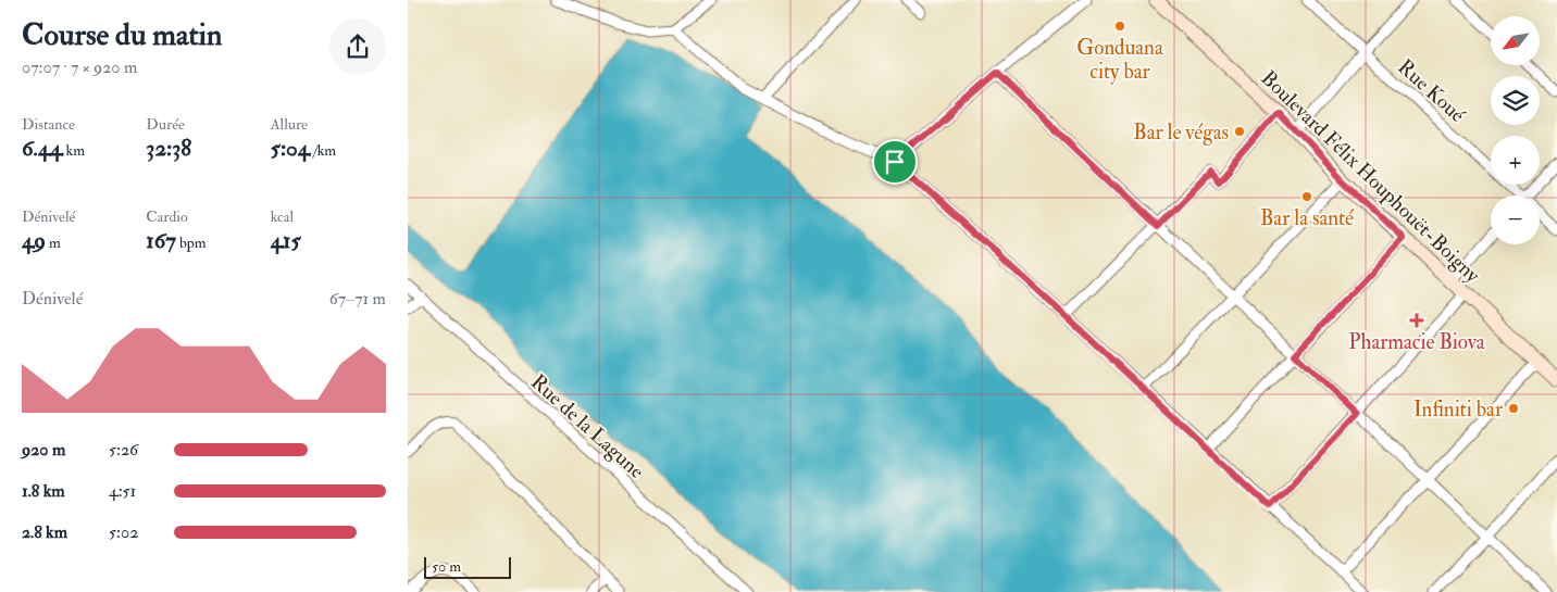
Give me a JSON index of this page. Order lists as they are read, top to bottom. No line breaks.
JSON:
{"streets":{"street":["Rue Koué","Boulevard Félix Houphouët-Boigny","Rue de la Lagune"]},"places":{"other":["Gonduana city bar","Bar le végas","Bar la santé","Infiniti bar"],"health":["Pharmacie Biova"]},"scale_bar":"50 m","north":"bottom left","page":{"heading":["Course du matin","07:07 · 7 × 920 m"],"map_buttons":["+","−"],"stats":[["Distance","6.44 km"],["Durée","32:38"],["Allure","5:04 /km"],["Dénivelé","49 m"],["Cardio","167 bpm"],["kcal","415"]],"chart":["Dénivelé","67–71 m"],"list":[{"name":"920 m","note":"5:26"},{"name":"1.8 km","note":"4:51"},{"name":"2.8 km","note":"5:02"}],"scale":"50 m"}}
